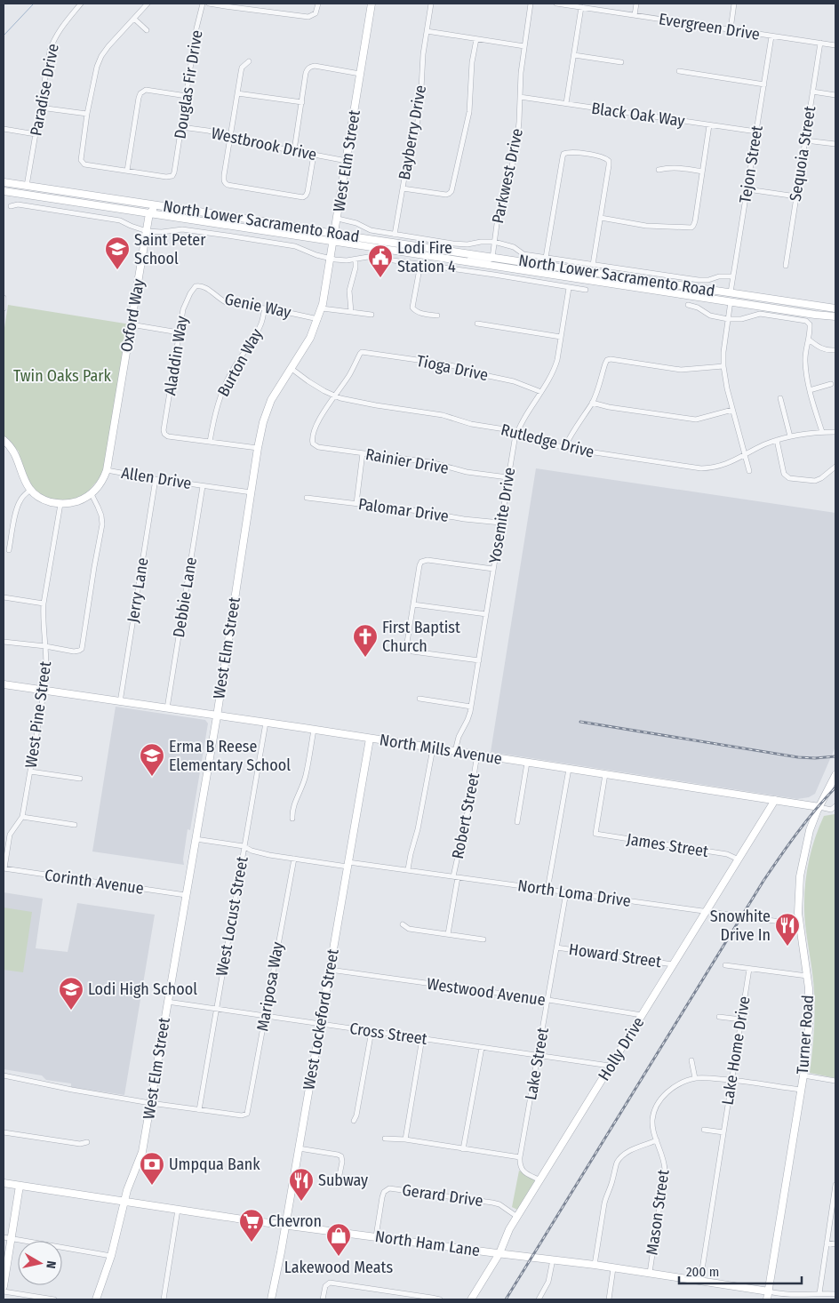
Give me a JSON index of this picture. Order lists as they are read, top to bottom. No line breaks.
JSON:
{"streets":{"street":["Evergreen Drive","Douglas Fir Drive","Paradise Drive","Black Oak Way","Bayberry Drive","Westbrook Drive","Sequoia Street","West Elm Street","Tejon Street","Parkwest Drive","North Lower Sacramento Road","Genie Way","Oxford Way","Aladdin Way","Burton Way","Tioga Drive","Rutledge Drive","Rainier Drive","Allen Drive","Palomar Drive","Yosemite Drive","Jerry Lane","Debbie Lane","West Pine Street","North Mills Avenue","Robert Street","James Street","Corinth Avenue","North Loma Drive","West Locust Street","Howard Street","Mariposa Way","Westwood Avenue","West Lockeford Street","Cross Street","Turner Road","Holly Drive","Lake Home Drive","Lake Street","Gerard Drive","Mason Street","North Ham Lane"]},"crossings":[["Evergreen Drive","Sequoia Street"],["Evergreen Drive","Tejon Street"],["Douglas Fir Drive","Westbrook Drive"],["Paradise Drive","North Lower Sacramento Road"],["Black Oak Way","Tejon Street"],["Black Oak Way","Parkwest Drive"],["Westbrook Drive","West Elm Street"],["West Elm Street","North Lower Sacramento Road"],["West Elm Street","Genie Way"],["West Elm Street","Rutledge Drive"],["West Elm Street","Allen Drive"],["West Elm Street","North Mills Avenue"],["West Elm Street","Corinth Avenue"],["West Elm Street","North Loma Drive"],["West Elm Street","Cross Street"],["West Elm Street","North Ham Lane"],["Tejon Street","North Lower Sacramento Road"],["Parkwest Drive","North Lower Sacramento Road"],["North Lower Sacramento Road","Oxford Way"],["Genie Way","Aladdin Way"],["Genie Way","Burton Way"],["Oxford Way","Allen Drive"],["Aladdin Way","Burton Way"],["Tioga Drive","Rutledge Drive"],["Tioga Drive","Rainier Drive"],["Tioga Drive","Yosemite Drive"],["Rutledge Drive","Rainier Drive"],["Rutledge Drive","Yosemite Drive"],["Rainier Drive","Yosemite Drive"],["Allen Drive","Jerry Lane"],["Allen Drive","Debbie Lane"],["Palomar Drive","Yosemite Drive"],["Yosemite Drive","North Mills Avenue"],["Jerry Lane","North Mills Avenue"],["Debbie Lane","North Mills Avenue"],["West Pine Street","North Mills Avenue"],["West Pine Street","Corinth Avenue"],["North Mills Avenue","Robert Street"],["North Mills Avenue","James Street"],["North Mills Avenue","West Locust Street"],["North Mills Avenue","West Lockeford Street"],["North Mills Avenue","Turner Road"],["North Mills Avenue","Holly Drive"],["Robert Street","North Loma Drive"],["James Street","Holly Drive"],["North Loma Drive","West Locust Street"],["North Loma Drive","Mariposa Way"],["North Loma Drive","West Lockeford Street"],["North Loma Drive","Turner Road"],["North Loma Drive","Holly Drive"],["North Loma Drive","Lake Street"],["West Locust Street","Mariposa Way"],["West Locust Street","Cross Street"],["Howard Street","Holly Drive"],["Howard Street","Lake Street"],["Mariposa Way","Cross Street"],["Westwood Avenue","West Lockeford Street"],["Westwood Avenue","Holly Drive"],["Westwood Avenue","Lake Street"],["West Lockeford Street","Cross Street"],["West Lockeford Street","North Ham Lane"],["Cross Street","Holly Drive"],["Cross Street","Lake Street"],["Turner Road","Mason Street"],["Turner Road","North Ham Lane"],["Holly Drive","Gerard Drive"],["Holly Drive","North Ham Lane"],["Lake Home Drive","Mason Street"],["Lake Home Drive","North Ham Lane"],["Gerard Drive","North Ham Lane"],["Mason Street","North Ham Lane"]],"parks":["Twin Oaks Park"],"places":{"school or university":["Saint Peter School","Erma B Reese Elementary School","Lodi High School"],"public building":["Lodi Fire Station 4"],"church":["First Baptist Church"],"restaurant":["Snowhite Drive In","Subway"],"bank":["Umpqua Bank"],"supermarket":["Chevron"],"shop":["Lakewood Meats"]},"scale_bar":"200 m","north":"right"}
